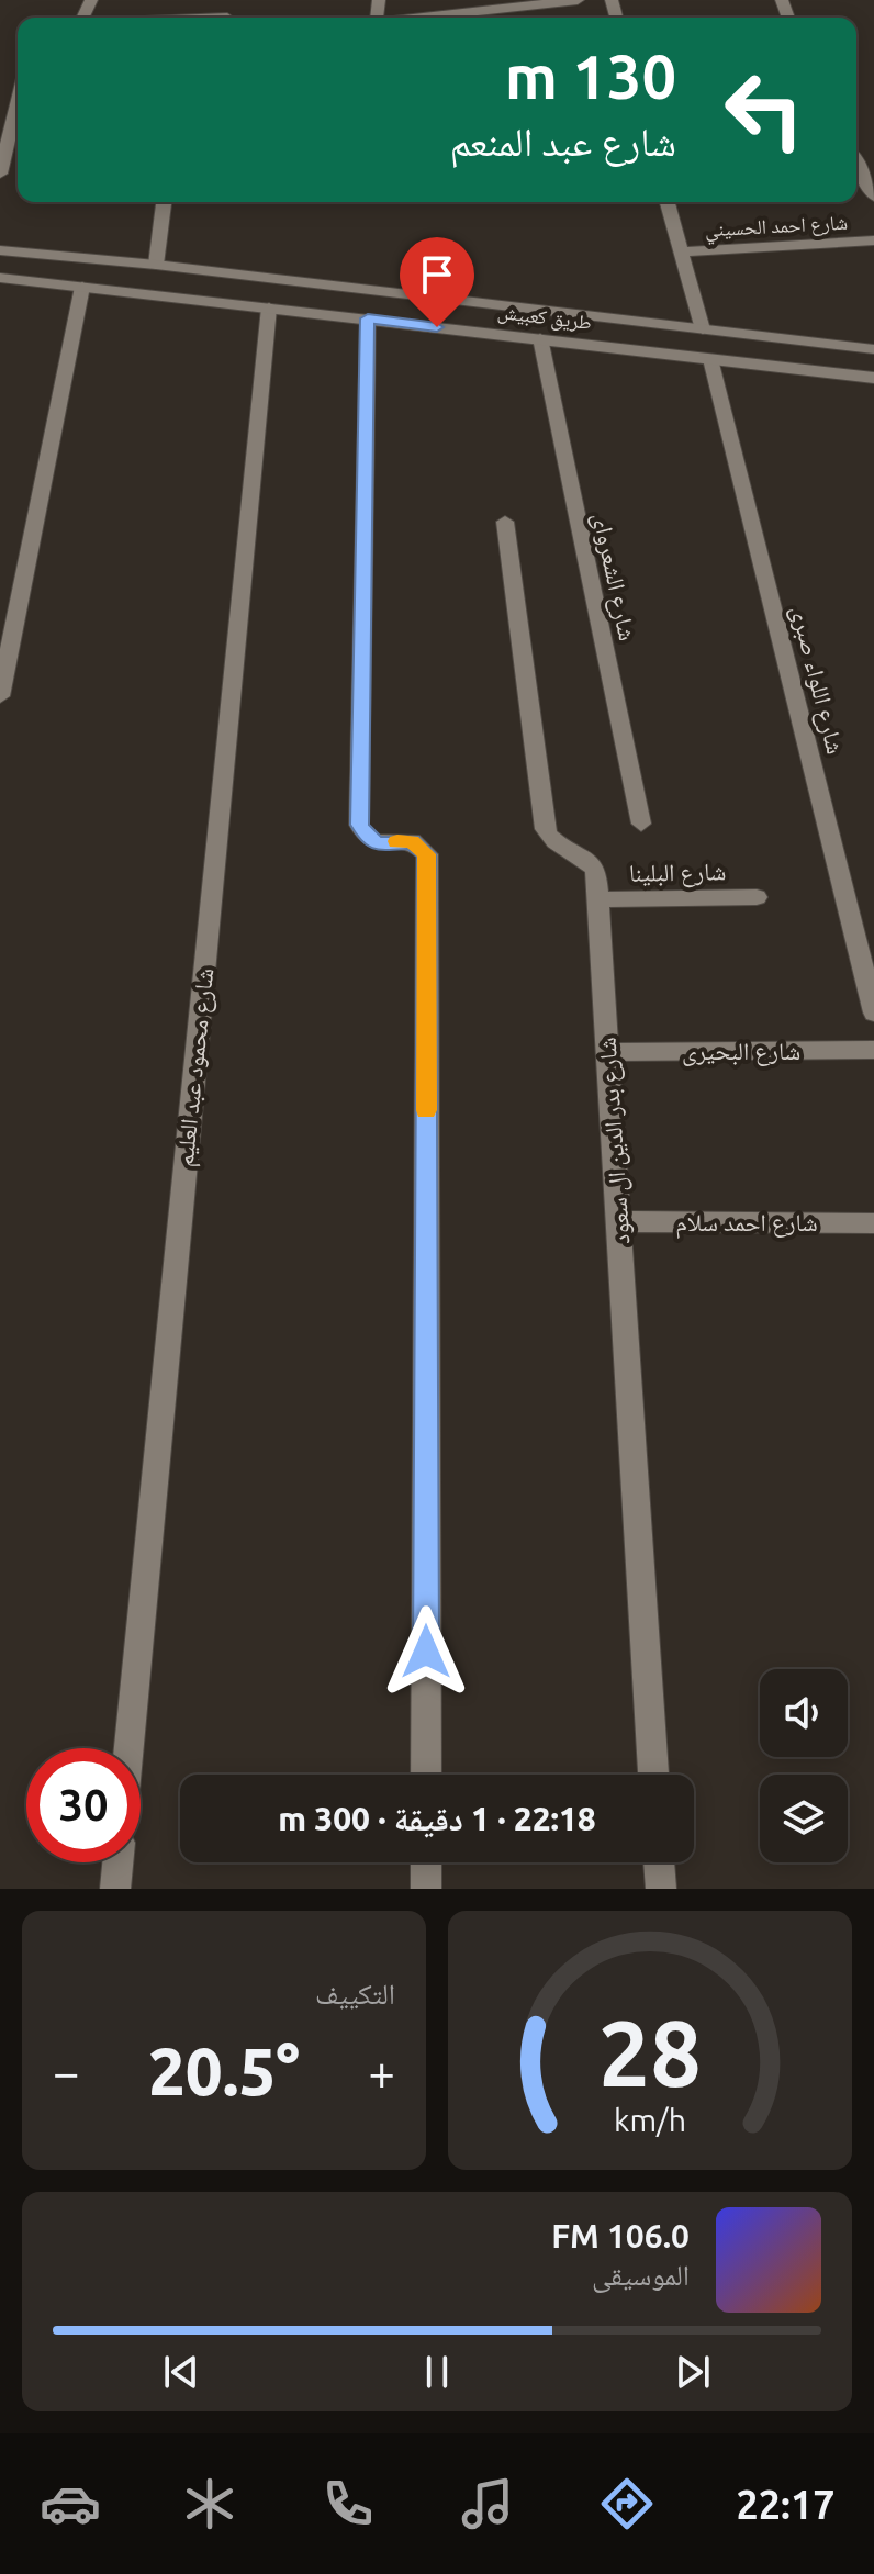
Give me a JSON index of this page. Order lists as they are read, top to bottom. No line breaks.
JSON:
{"streets":{"street":["شارع احمد الحسيني","طريق كعبيش","شارع الشعرواى","شارع اللواء صبرى","شارع البلينا","شارع البحيرى","شارع محمود عبد العليم","شارع بدر الدين ال سعود","شارع احمد سلام"]},"crossings":[["طريق كعبيش","شارع الشعرواى"],["طريق كعبيش","شارع اللواء صبرى"],["طريق كعبيش","شارع محمود عبد العليم"],["شارع البلينا","شارع بدر الدين ال سعود"],["شارع البحيرى","شارع بدر الدين ال سعود"],["شارع بدر الدين ال سعود","شارع احمد سلام"]],"page":{"turn":["130 m","شارع عبد المنعم"],"limit":"30","trip":"22:18 · 1 دقيقة · 300 m","tile":"التكييف","heat":["−","20.5°","+"],"song":["106.0 FM","الموسيقى"],"tabs":"22:17","gauge":["28","km/h"]}}
